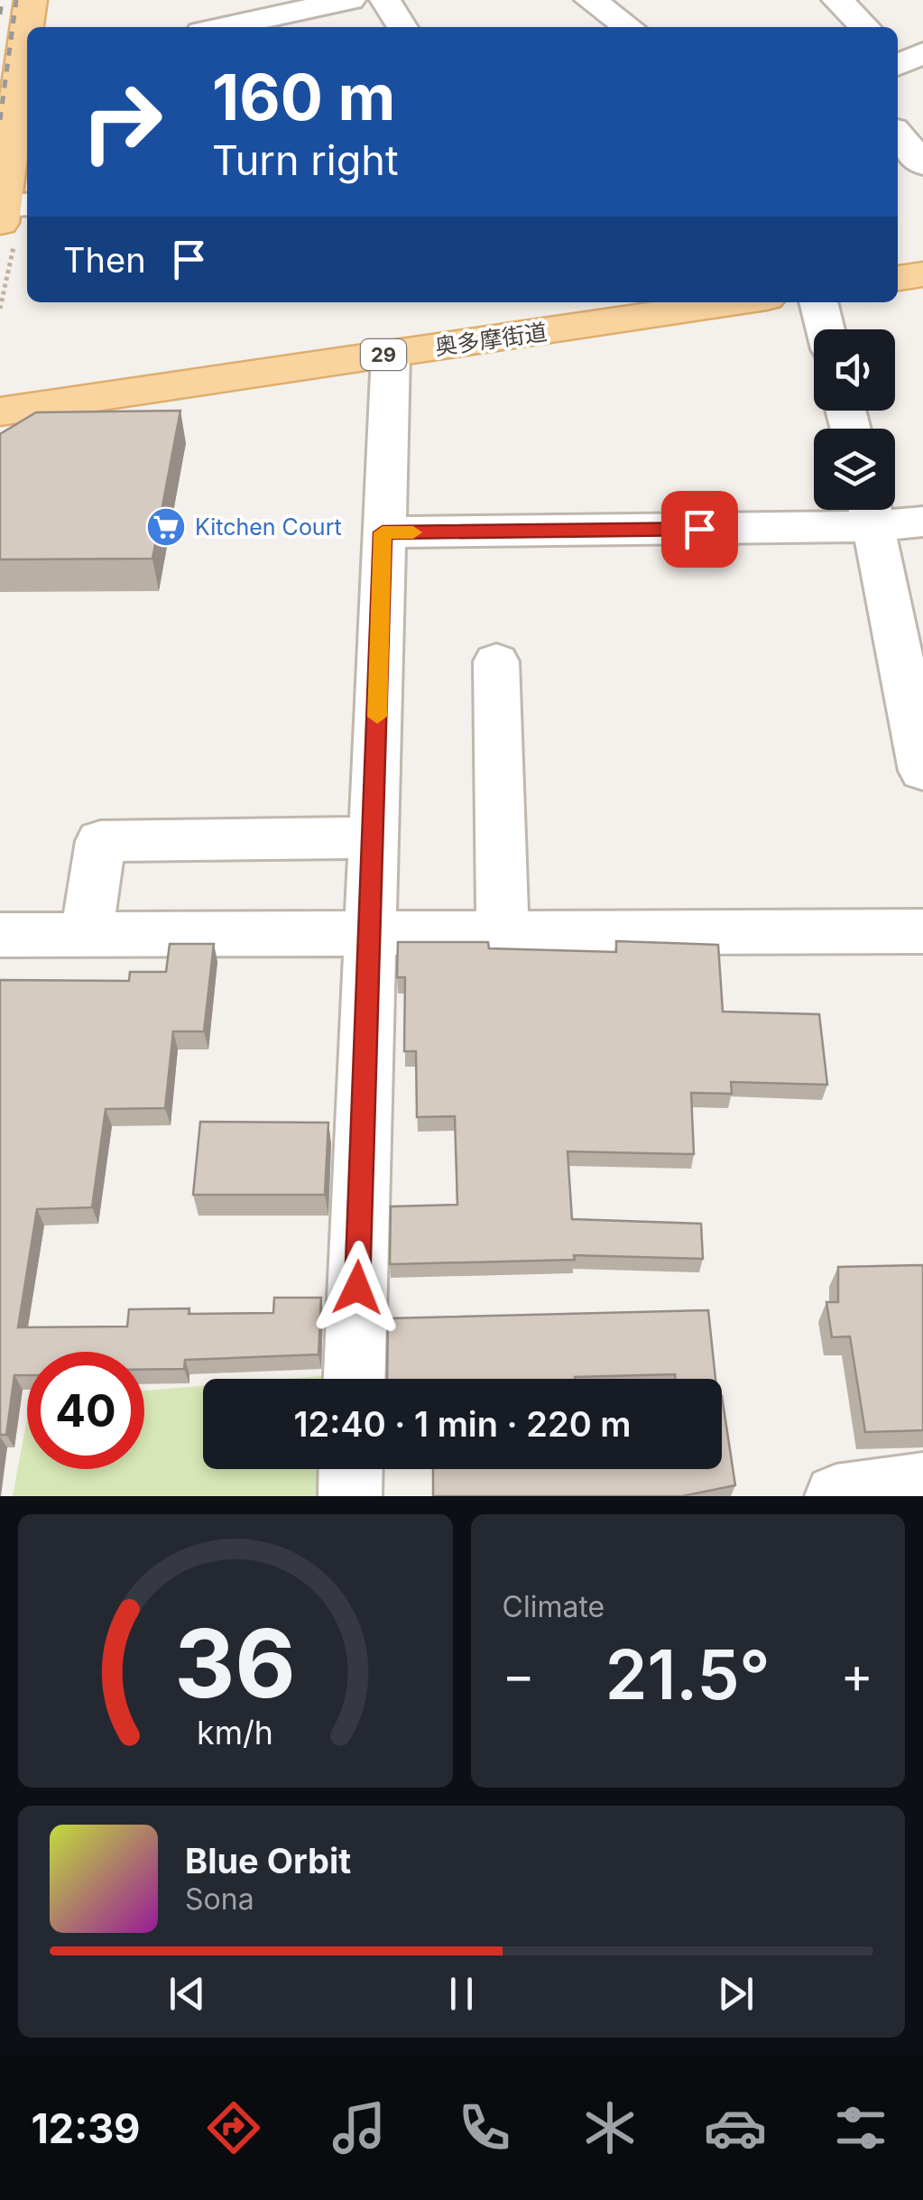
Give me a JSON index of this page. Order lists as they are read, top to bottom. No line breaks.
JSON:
{"streets":{"main road":["奥多摩街道","29"]},"places":{"supermarket":["Kitchen Court"]},"page":{"turn":["160 m","Turn right"],"then":"Then","limit":"40","trip":"12:40 · 1 min · 220 m","tile":"Climate","heat":["−","21.5°","+"],"song":["Blue Orbit","Sona"],"tabs":"12:39","gauge":["36","km/h"]}}
